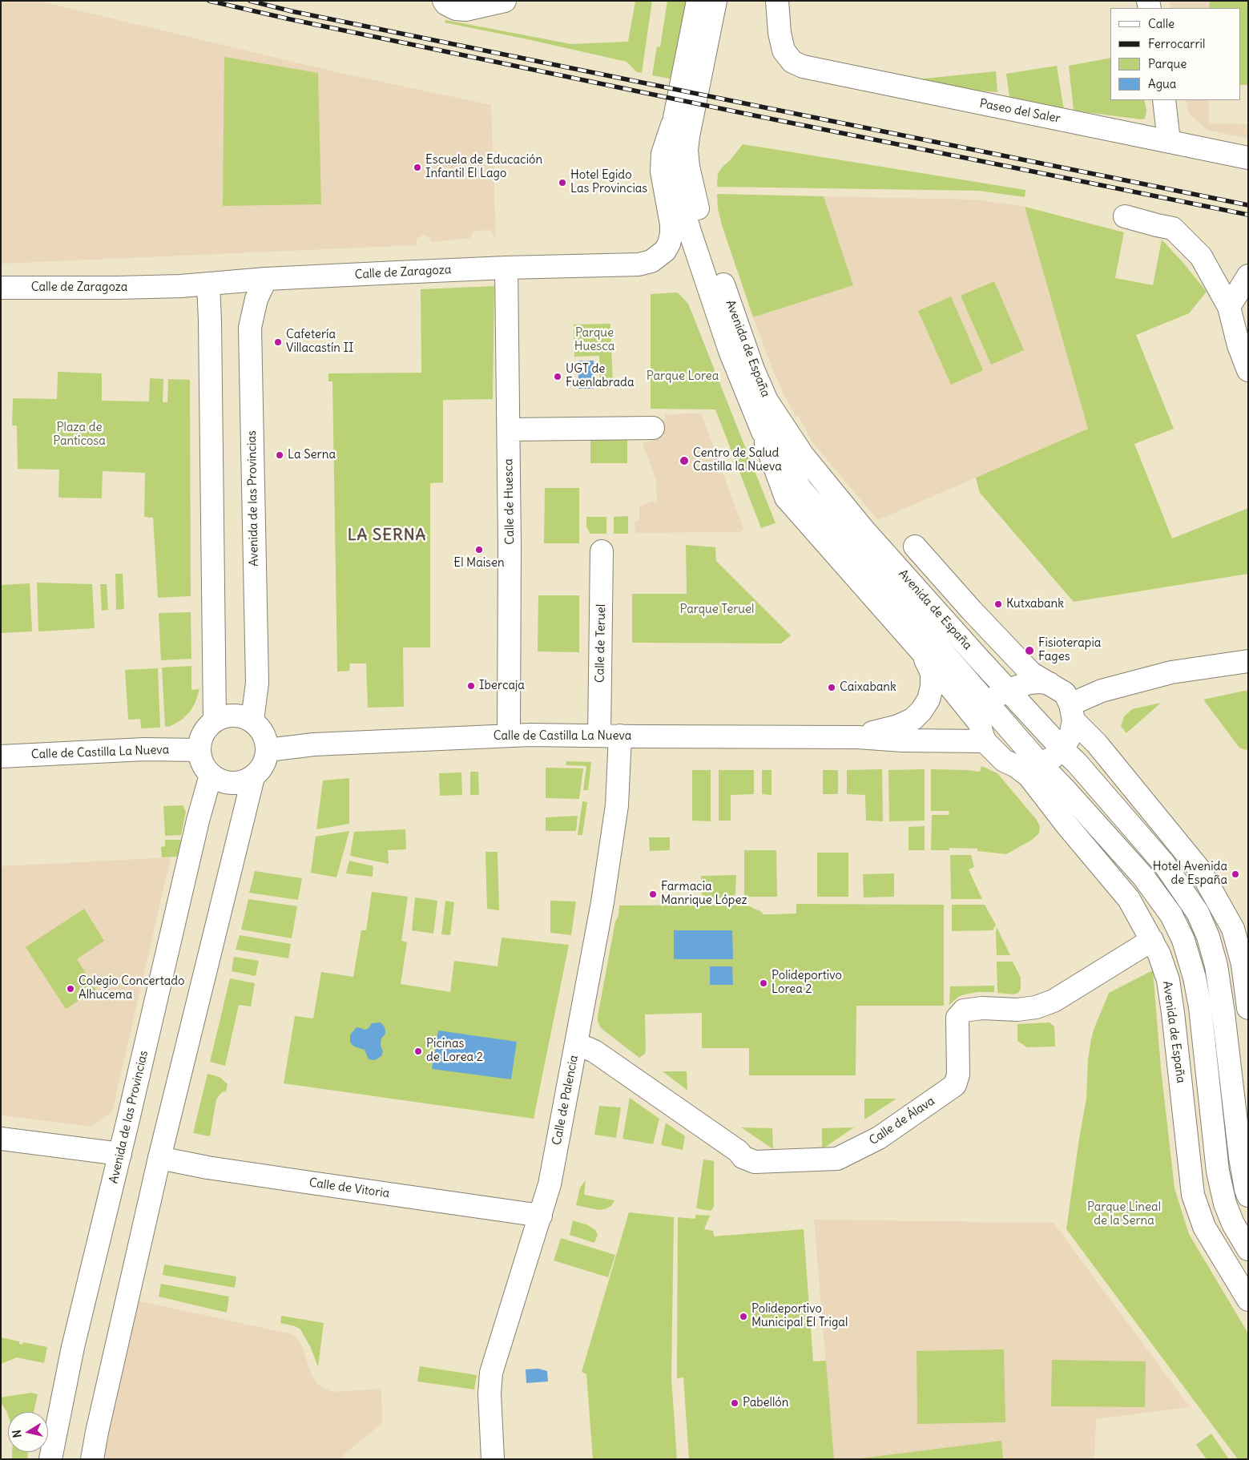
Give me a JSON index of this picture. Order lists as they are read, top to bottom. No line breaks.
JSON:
{"streets":{"street":["Paseo del Saler","Calle de Zaragoza","Avenida de España","Avenida de las Provincias","Calle de Huesca","Calle de Teruel","Calle de Castilla La Nueva","Calle de Palencia","Calle de Álava","Calle de Vitoria"]},"crossings":[["Calle de Zaragoza","Avenida de España"],["Calle de Zaragoza","Avenida de las Provincias"],["Calle de Zaragoza","Calle de Huesca"],["Avenida de España","Calle de Castilla La Nueva"],["Avenida de España","Calle de Álava"],["Avenida de las Provincias","Calle de Castilla La Nueva"],["Calle de Huesca","Calle de Castilla La Nueva"],["Calle de Teruel","Calle de Castilla La Nueva"],["Calle de Teruel","Calle de Palencia"],["Calle de Castilla La Nueva","Calle de Palencia"],["Calle de Palencia","Calle de Álava"],["Calle de Palencia","Calle de Vitoria"]],"districts":["LA SERNA"],"parks":["Parque Huesca","Parque Lorea","Plaza de Panticosa","Parque Teruel","Parque Lineal de la Serna"],"places":["Escuela de Educación Infantil El Lago","Hotel Egido Las Provincias","Cafetería Villacastín II","UGT de Fuenlabrada","La Serna","Centro de Salud Castilla la Nueva","El Maisen","Kutxabank","Fisioterapia Fages","Ibercaja","Caixabank","Hotel Avenida de España","Farmacia Manrique López","Polideportivo Lorea 2","Colegio Concertado Alhucema","Picinas de Lorea 2","Polideportivo Municipal El Trigal","Pabellón"],"legend":["Calle","Ferrocarril","Parque","Agua"],"north":"left"}
